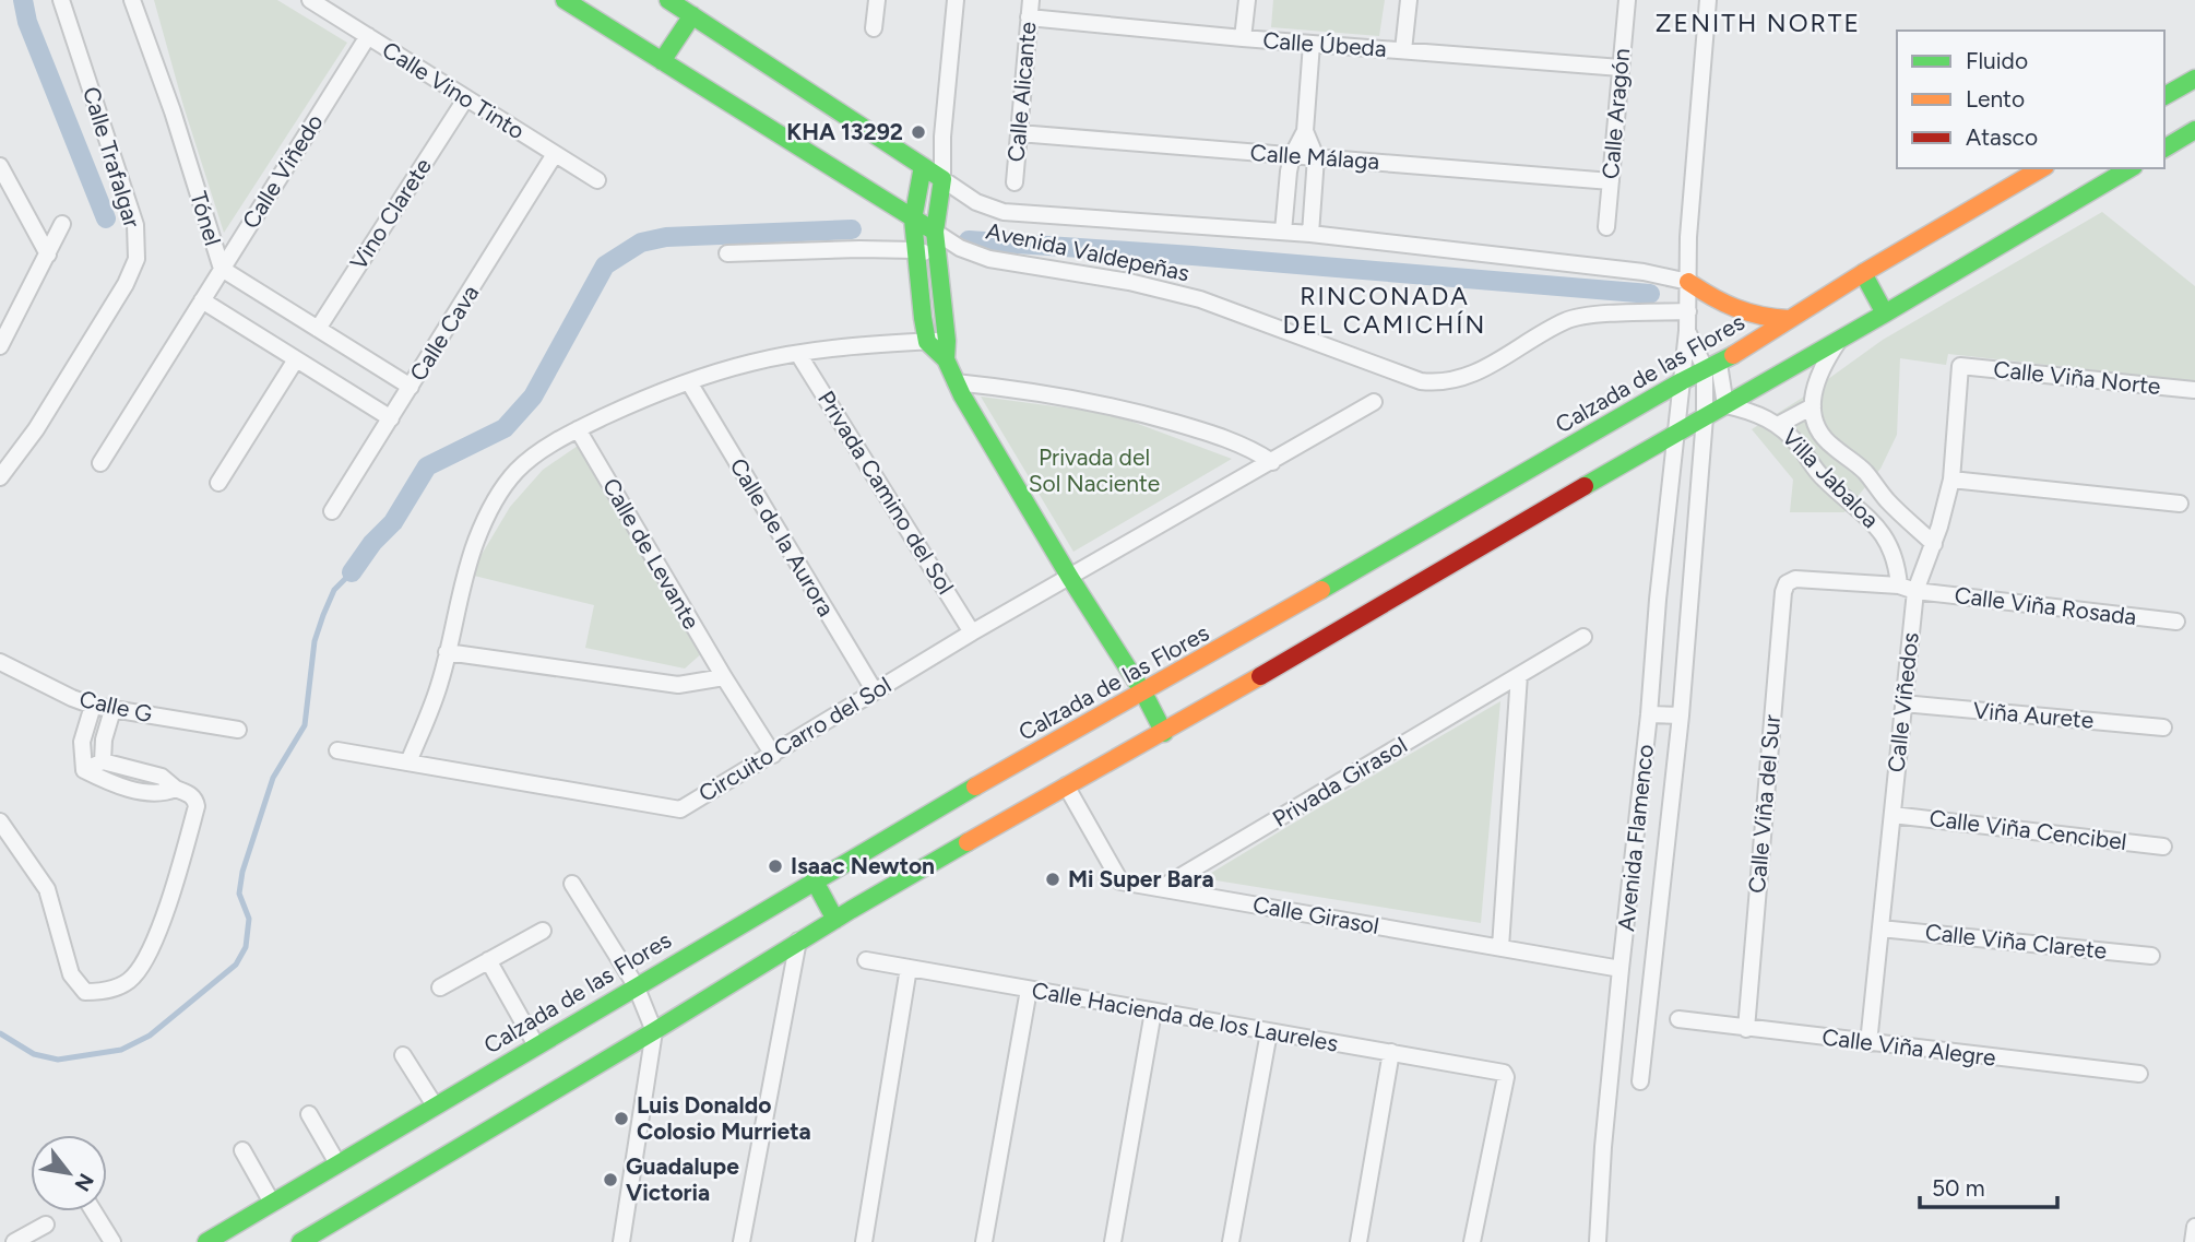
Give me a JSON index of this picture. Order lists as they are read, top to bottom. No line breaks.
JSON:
{"streets":{"street":["Calle Úbeda","Calle Vino Tinto","Calle Alicante","Calle Aragón","Calle Trafalgar","Calle Málaga","Calle Viñedo","Vino Clarete","Tónel","Avenida Valdepeñas","Calle Cava","Calzada de las Flores","Calle Viña Norte","Villa Jabaloa","Privada Camino del Sol","Calle de la Aurora","Calle de Levante","Calle Viña Rosada","Calle Viñedos","Calle G","Viña Aurete","Circuito Carro del Sol","Privada Girasol","Calle Viña del Sur","Calle Viña Cencibel","Avenida Flamenco","Calle Girasol","Calle Viña Clarete","Calle Hacienda de los Laureles","Calle Viña Alegre"]},"crossings":[["Calle Úbeda","Calle Alicante"],["Calle Úbeda","Calle Aragón"],["Calle Vino Tinto","Calle Viñedo"],["Calle Vino Tinto","Vino Clarete"],["Calle Vino Tinto","Calle Cava"],["Calle Alicante","Calle Málaga"],["Calle Aragón","Calle Málaga"],["Calle Viñedo","Tónel"],["Vino Clarete","Tónel"],["Tónel","Calle Cava"],["Avenida Valdepeñas","Avenida Flamenco"],["Calzada de las Flores","Avenida Flamenco"],["Calle Viña Norte","Calle Viñedos"],["Villa Jabaloa","Calle Viña Rosada"],["Villa Jabaloa","Calle Viñedos"],["Privada Camino del Sol","Circuito Carro del Sol"],["Calle de la Aurora","Circuito Carro del Sol"],["Calle de Levante","Circuito Carro del Sol"],["Calle Viña Rosada","Calle Viñedos"],["Calle Viña Rosada","Calle Viña del Sur"],["Calle Viñedos","Viña Aurete"],["Calle Viñedos","Calle Viña Cencibel"],["Calle Viñedos","Calle Viña Clarete"],["Calle Viñedos","Calle Viña Alegre"],["Privada Girasol","Calle Girasol"],["Calle Viña del Sur","Calle Viña Alegre"],["Avenida Flamenco","Calle Girasol"]],"districts":["ZENITH NORTE","RINCONADA DEL CAMICHÍN"],"parks":["Privada del Sol Naciente"],"places":["KHA 13292","Isaac Newton","Mi Super Bara","Luis Donaldo Colosio Murrieta","Guadalupe Victoria"],"legend":["Fluido","Lento","Atasco"],"scale_bar":"50 m","north":"bottom right"}
